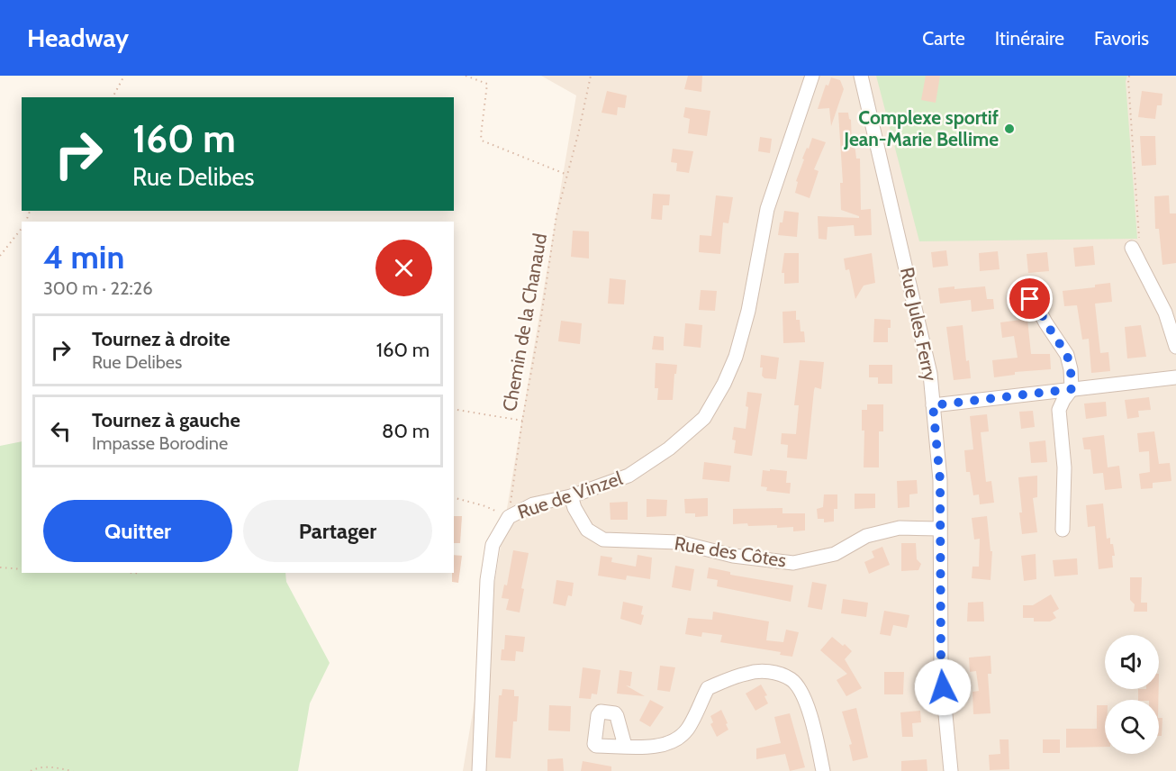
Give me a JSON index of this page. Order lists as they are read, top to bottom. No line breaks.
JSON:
{"streets":{"street":["Rue Jules Ferry","Rue de Vinzel","Rue des Côtes"],"path":["Chemin de la Chanaud"]},"crossings":[["Chemin de la Chanaud","Rue de Vinzel"],["Rue Jules Ferry","Rue des Côtes"],["Rue de Vinzel","Rue des Côtes"]],"places":["Complexe sportif Jean-Marie Bellime"],"page":{"header":"Headway","nav":["Carte","Itinéraire","Favoris"],"turn":["160 m","Rue Delibes"],"heading":["4 min","300 m · 22:26"],"list":[{"name":"Tournez à droite","note":"Rue Delibes","value":"160 m"},{"name":"Tournez à gauche","note":"Impasse Borodine","value":"80 m"}],"buttons":["Quitter","Partager"]}}
